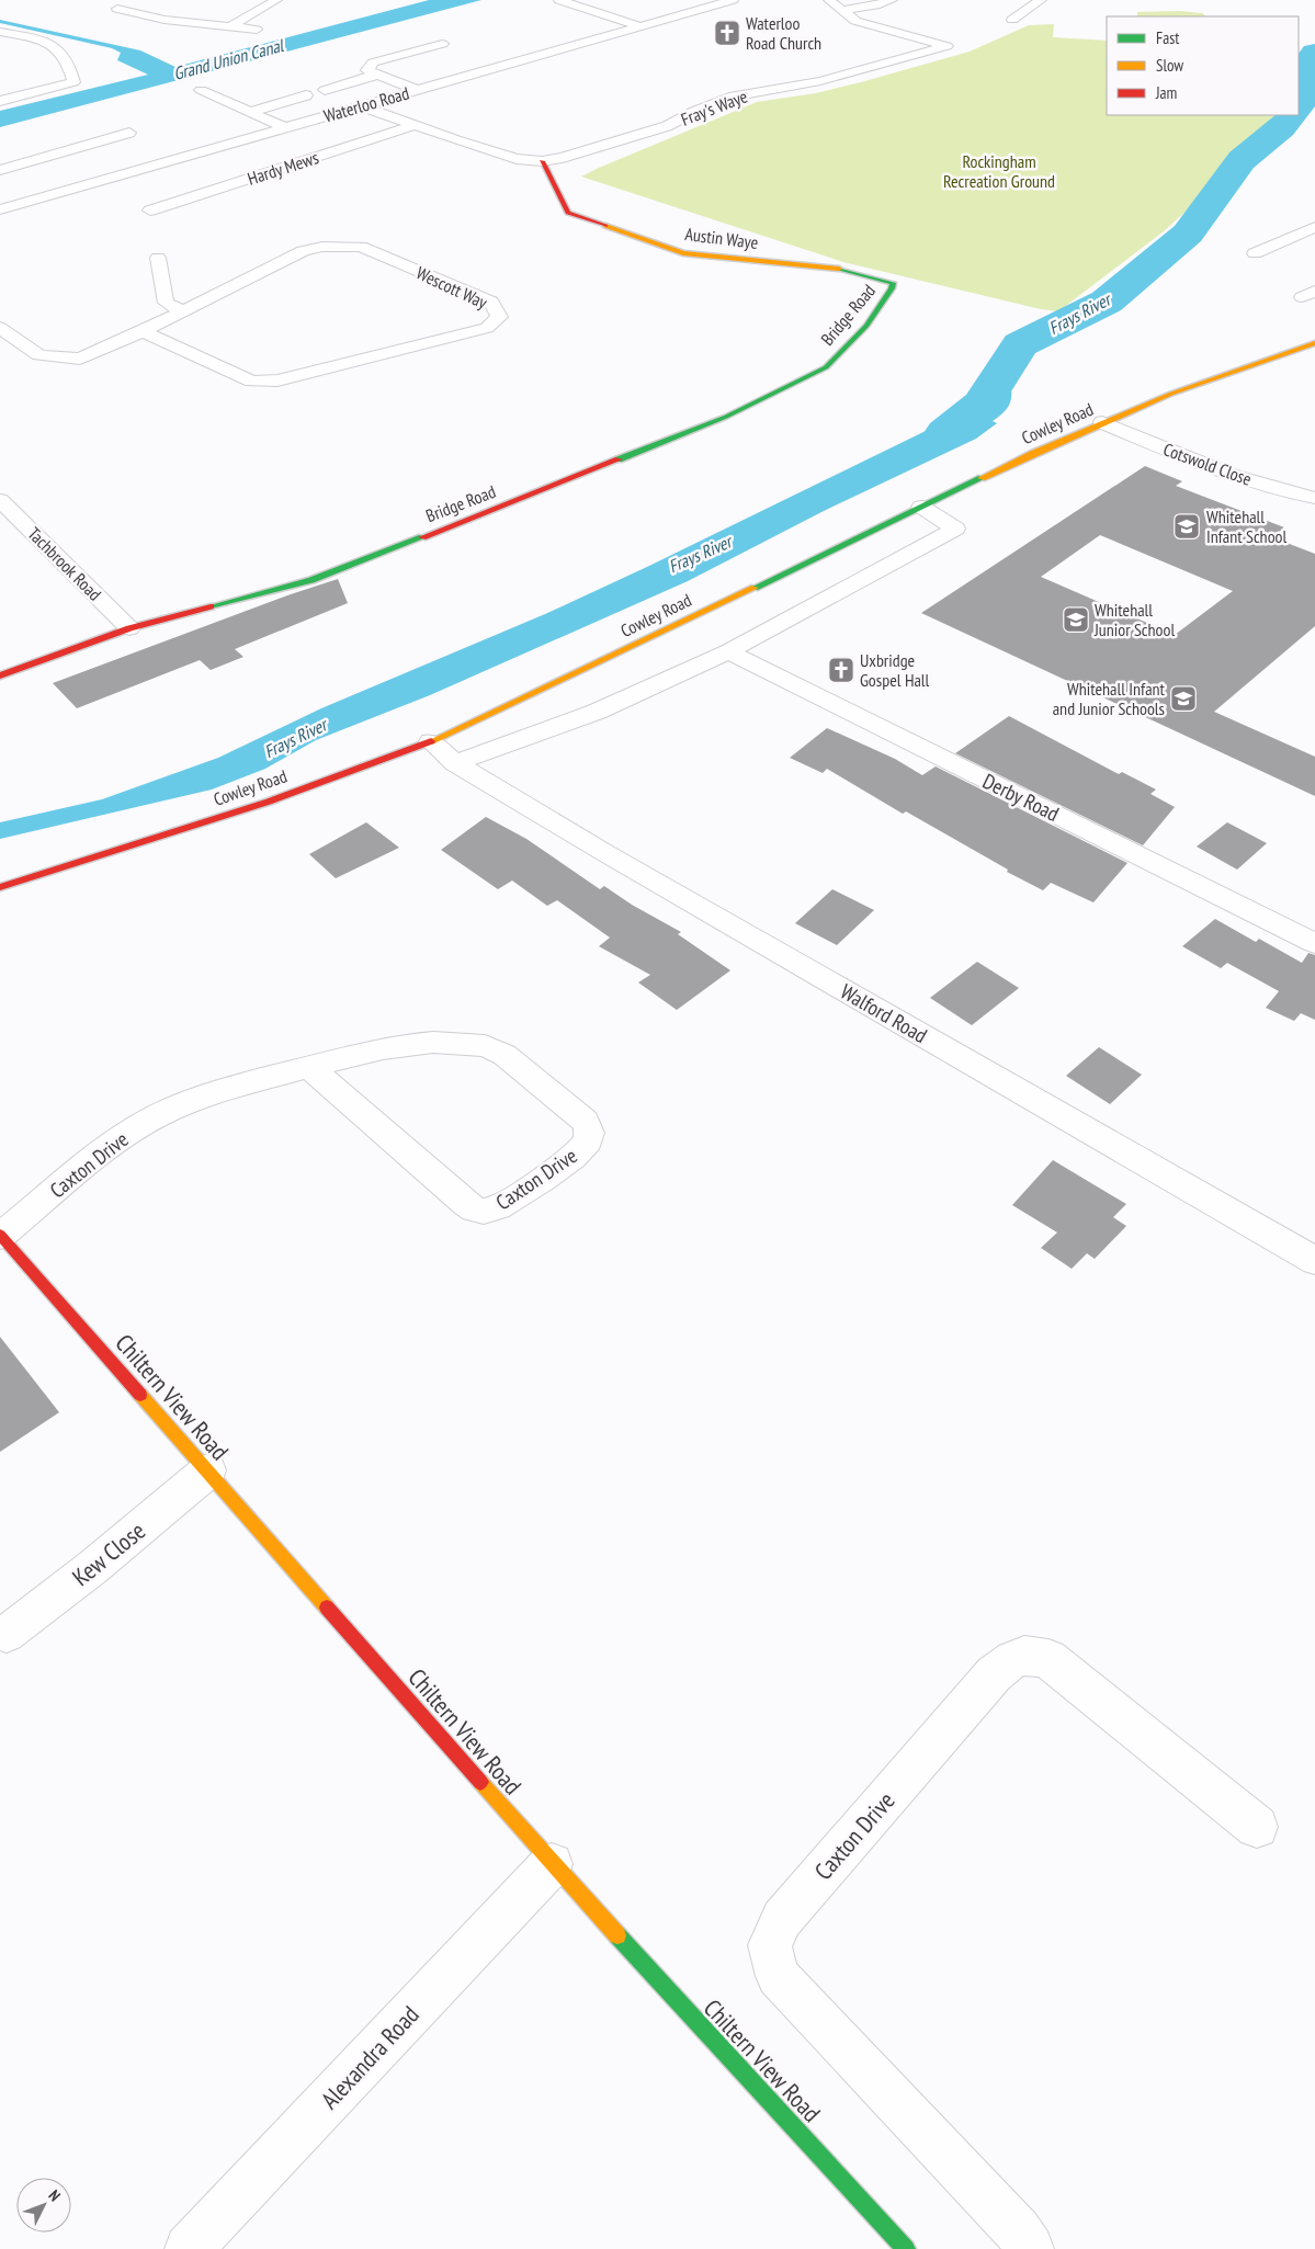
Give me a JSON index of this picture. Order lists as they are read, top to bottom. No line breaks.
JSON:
{"streets":{"street":["Waterloo Road","Fray's Waye","Hardy Mews","Austin Waye","Wescott Way","Bridge Road","Cowley Road","Cotswold Close","Tachbrook Road","Derby Road","Walford Road","Caxton Drive","Chiltern View Road","Kew Close","Alexandra Road"]},"crossings":[["Waterloo Road","Fray's Waye"],["Fray's Waye","Hardy Mews"],["Fray's Waye","Austin Waye"],["Austin Waye","Bridge Road"],["Bridge Road","Tachbrook Road"],["Cowley Road","Cotswold Close"],["Cowley Road","Walford Road"],["Caxton Drive","Chiltern View Road"],["Chiltern View Road","Kew Close"],["Chiltern View Road","Alexandra Road"]],"water":["Grand Union Canal","Frays River"],"parks":["Rockingham Recreation Ground"],"places":{"church":["Waterloo Road Church","Uxbridge Gospel Hall"],"school or university":["Whitehall Infant School","Whitehall Junior School","Whitehall Infant and Junior Schools"]},"legend":["Fast","Slow","Jam"],"north":"top right"}
